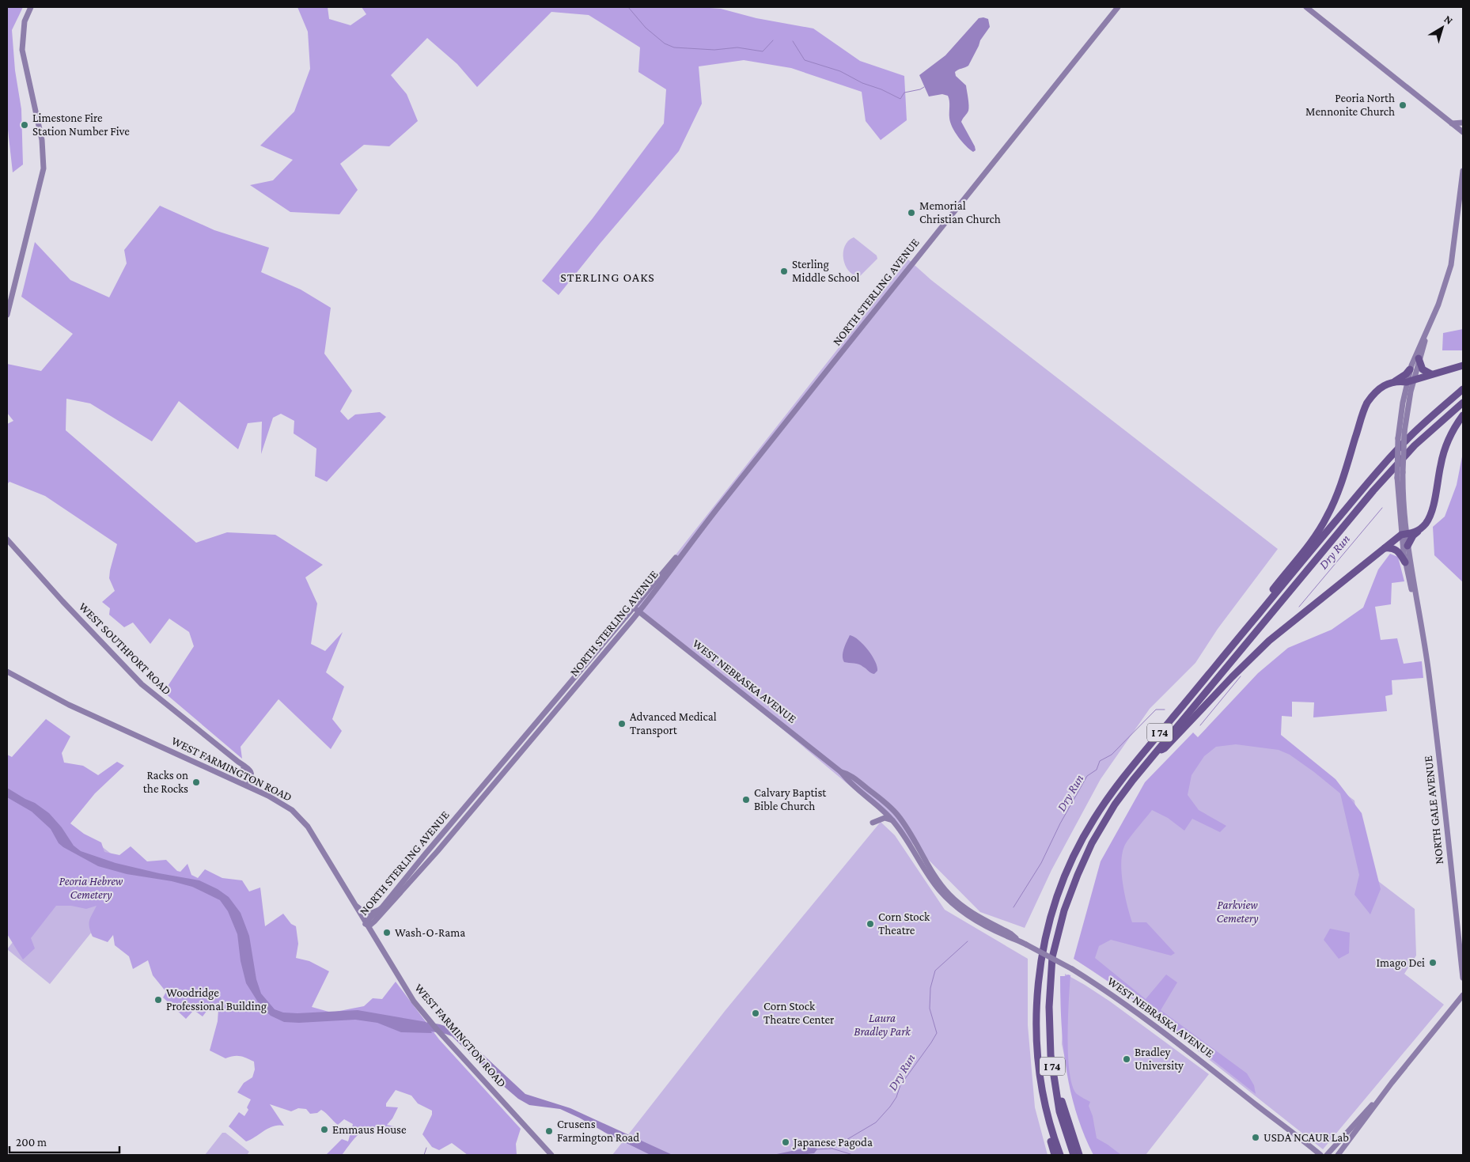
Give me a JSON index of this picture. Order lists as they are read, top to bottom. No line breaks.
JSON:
{"streets":{"highway":["I 74"],"main road":["NORTH STERLING AVENUE","WEST SOUTHPORT ROAD","WEST NEBRASKA AVENUE","WEST FARMINGTON ROAD","NORTH GALE AVENUE"]},"crossings":[["NORTH STERLING AVENUE","WEST NEBRASKA AVENUE"],["NORTH STERLING AVENUE","WEST FARMINGTON ROAD"],["WEST SOUTHPORT ROAD","WEST FARMINGTON ROAD"]],"districts":["STERLING OAKS"],"water":["Dry Run"],"parks":["Peoria Hebrew Cemetery","Parkview Cemetery","Laura Bradley Park"],"places":["Peoria North Mennonite Church","Limestone Fire Station Number Five","Memorial Christian Church","Sterling Middle School","Advanced Medical Transport","Racks on the Rocks","Calvary Baptist Bible Church","Corn Stock Theatre","Wash-O-Rama","Imago Dei","Woodridge Professional Building","Corn Stock Theatre Center","Bradley University","Emmaus House","Crusens Farmington Road","USDA NCAUR Lab","Japanese Pagoda"],"scale_bar":"200 m","north":"top right"}
